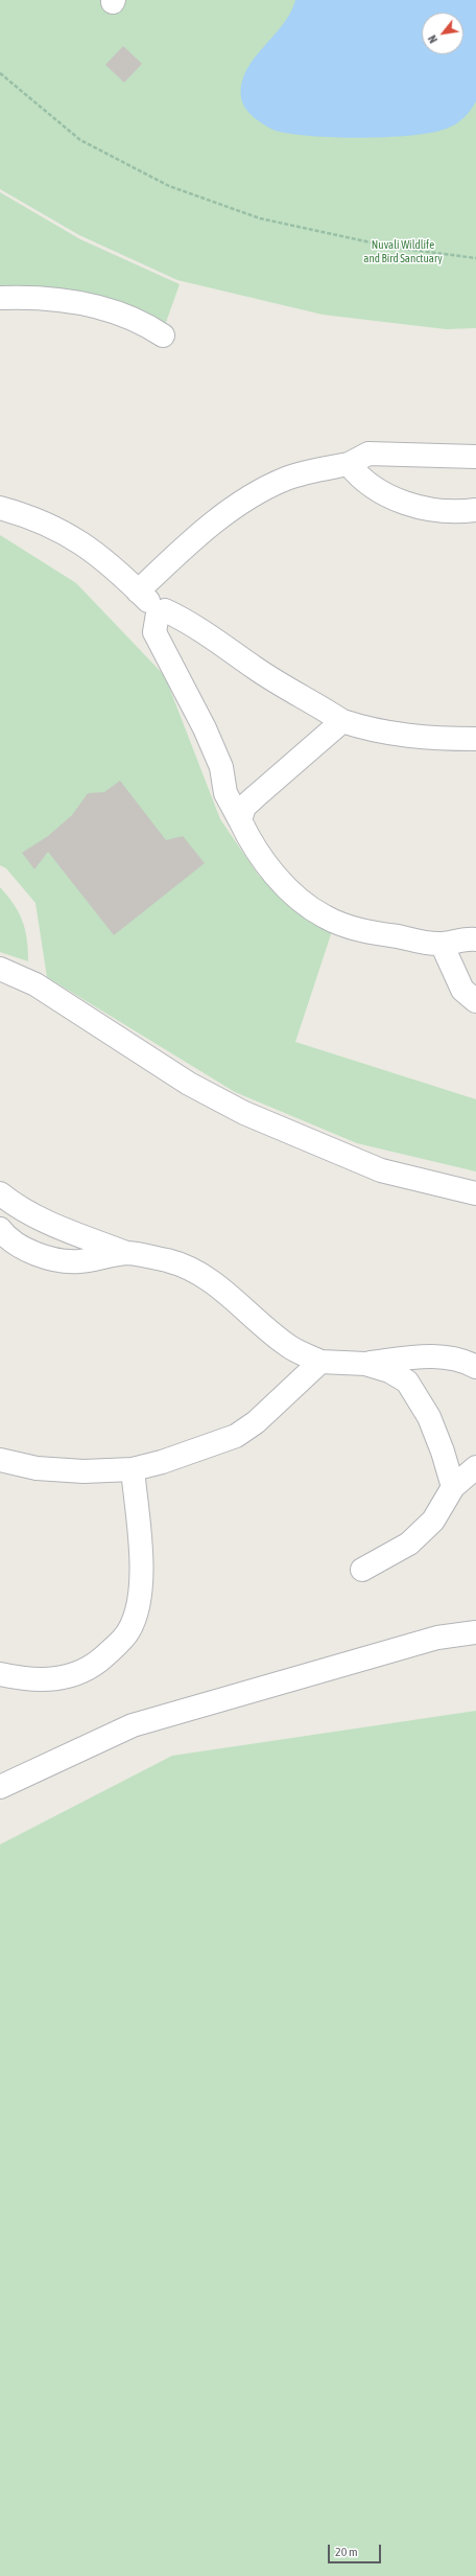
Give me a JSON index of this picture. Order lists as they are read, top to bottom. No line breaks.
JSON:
{"parks":["Nuvali Wildlife and Bird Sanctuary"],"scale_bar":"20 m","north":"bottom left"}
